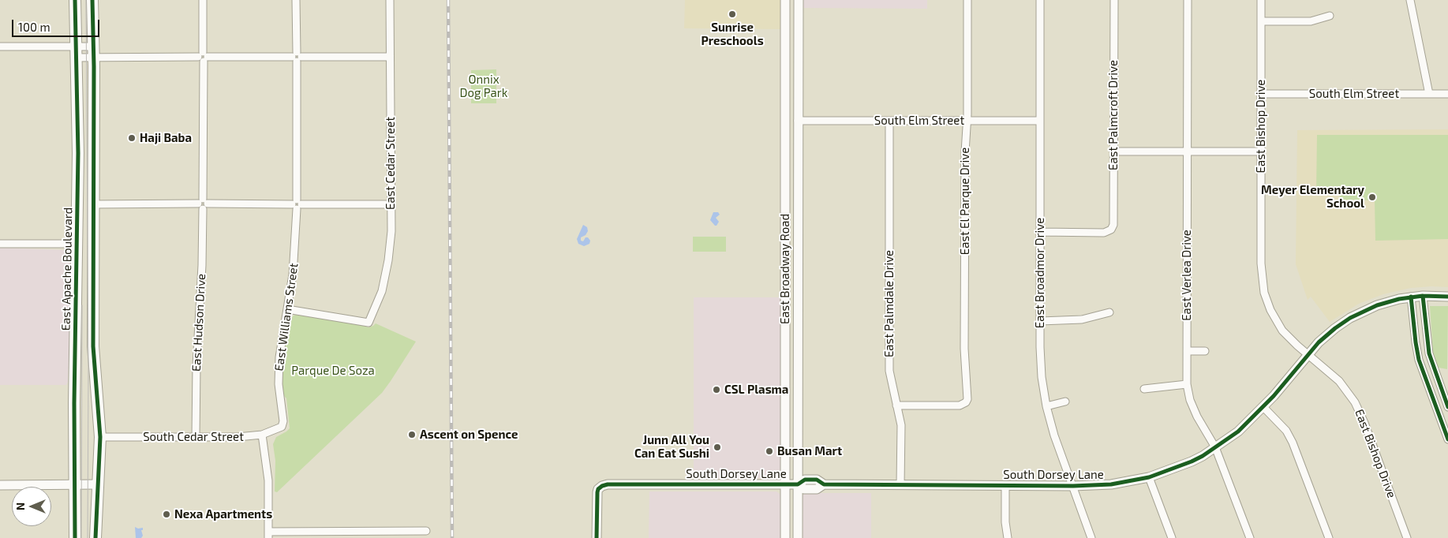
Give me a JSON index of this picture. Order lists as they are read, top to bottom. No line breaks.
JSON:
{"streets":{"main road":["East Apache Boulevard","East Broadway Road","South Dorsey Lane"],"street":["South Elm Street","East Palmcroft Drive","East Bishop Drive","East Cedar Street","East El Parque Drive","East Broadmor Drive","East Verlea Drive","East Palmdale Drive","East Williams Street","East Hudson Drive","South Cedar Street"]},"crossings":[["South Elm Street","East Bishop Drive"],["South Elm Street","East El Parque Drive"],["South Elm Street","East Broadway Road"],["South Elm Street","East Broadmor Drive"],["South Elm Street","East Palmdale Drive"],["East Palmcroft Drive","East Broadmor Drive"],["East Bishop Drive","South Dorsey Lane"],["East Cedar Street","East Williams Street"],["East El Parque Drive","East Palmdale Drive"],["East Apache Boulevard","South Cedar Street"],["East Broadway Road","South Dorsey Lane"],["East Broadmor Drive","South Dorsey Lane"],["East Verlea Drive","South Dorsey Lane"],["East Palmdale Drive","South Dorsey Lane"],["East Williams Street","South Cedar Street"],["East Hudson Drive","South Cedar Street"]],"parks":["Onnix Dog Park","Parque De Soza"],"places":["Sunrise Preschools","Haji Baba","Meyer Elementary School","CSL Plasma","Ascent on Spence","Junn All You Can Eat Sushi","Busan Mart","Nexa Apartments"],"scale_bar":"100 m","north":"left"}
